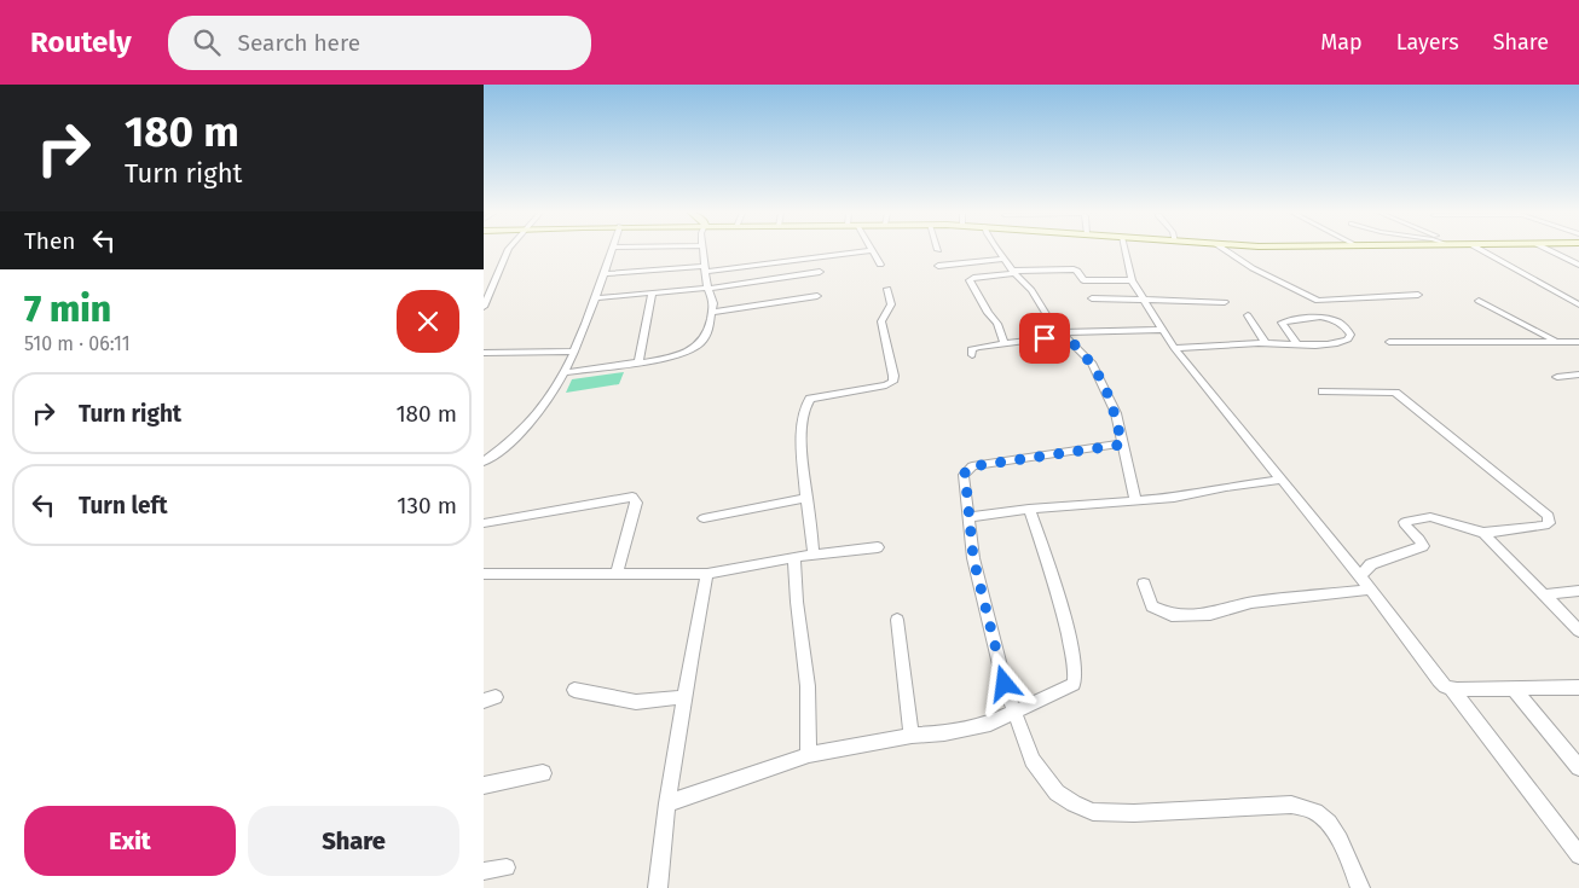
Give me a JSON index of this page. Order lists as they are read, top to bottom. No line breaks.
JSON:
{"page":{"header":"Routely","search":"Search here","nav":["Map","Layers","Share"],"turn":["180 m","Turn right"],"then":"Then","heading":["7 min","510 m · 06:11"],"list":[{"name":"Turn right","value":"180 m"},{"name":"Turn left","value":"130 m"}],"buttons":["Exit","Share"]}}
